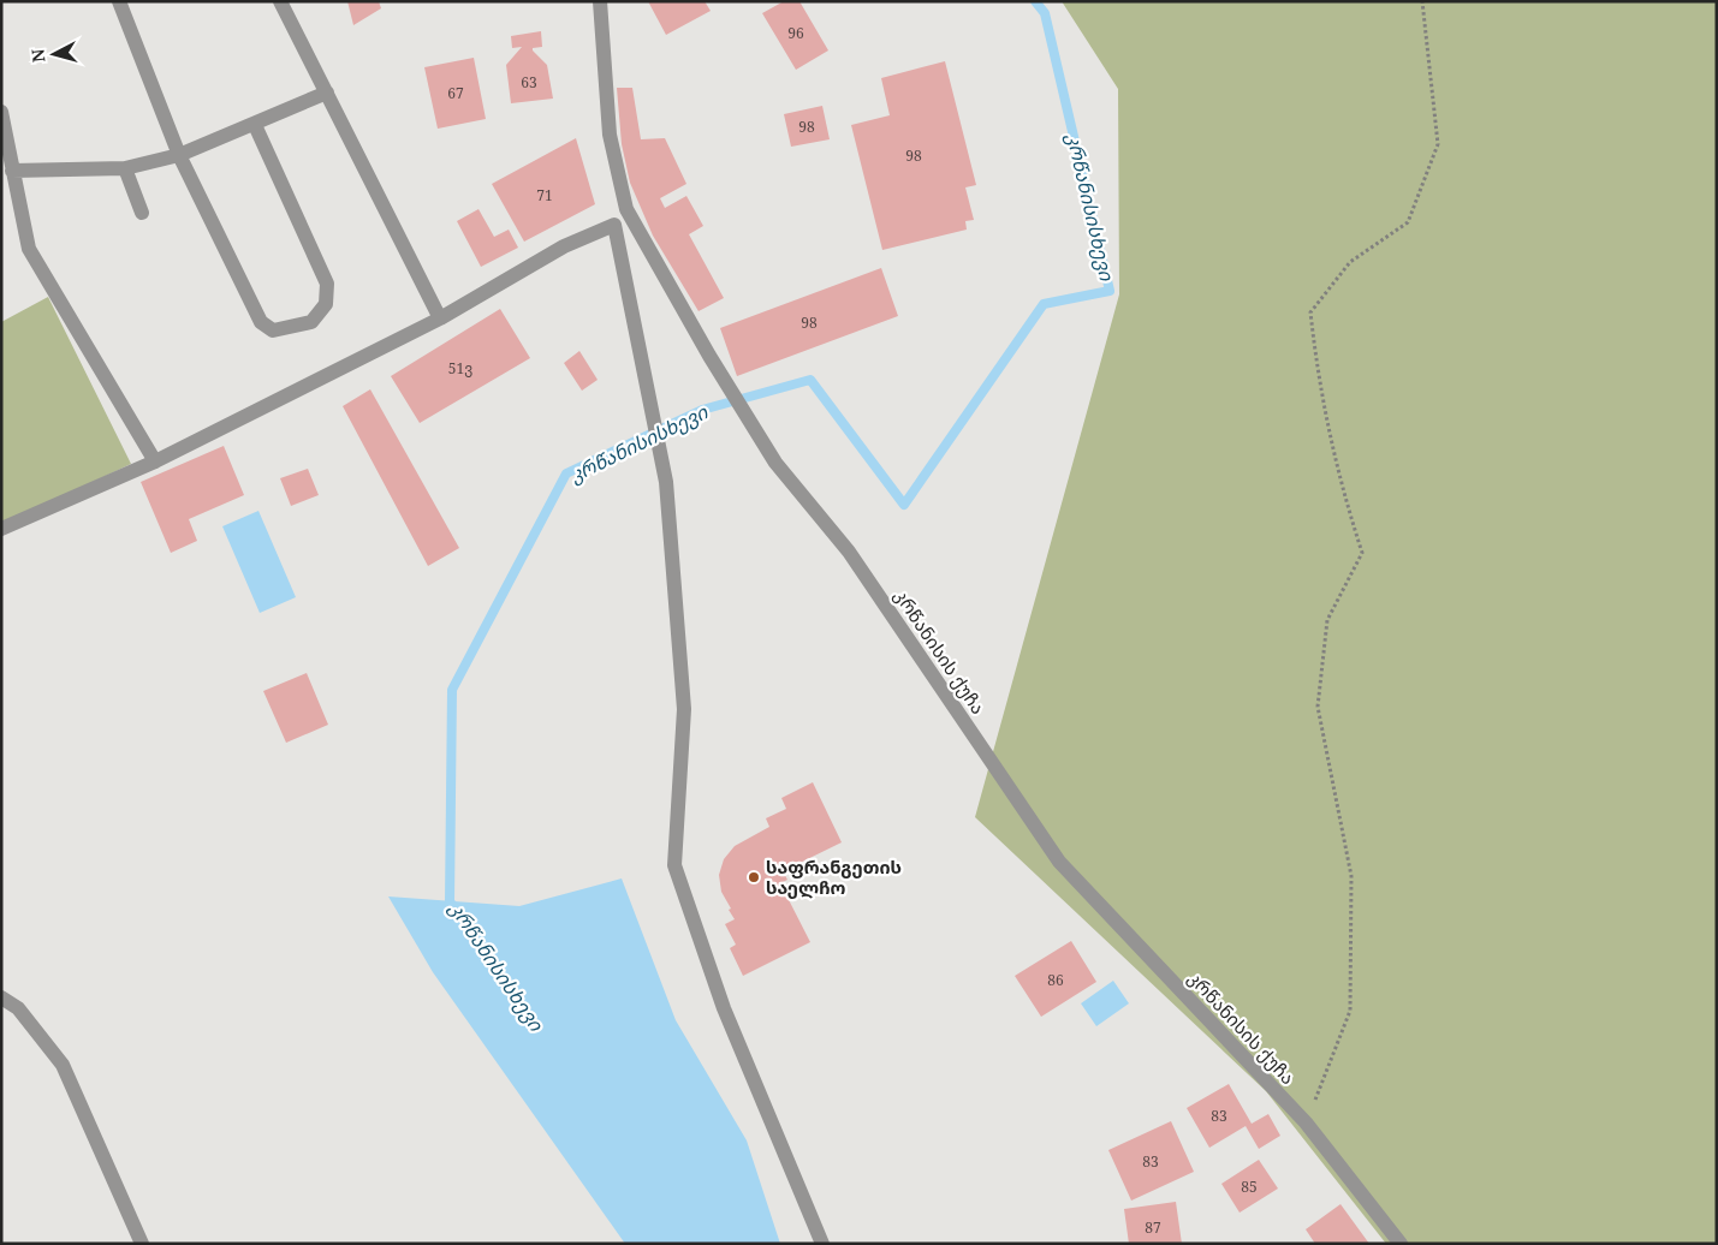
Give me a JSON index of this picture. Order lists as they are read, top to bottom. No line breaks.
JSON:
{"streets":{"street":["კრწანისის ქუჩა"]},"water":["კრწანისისხევი"],"places":["საფრანგეთის საელჩო"],"house_numbers":["96","63","67","98","98","71","98","51ვ","86","83","83","85","87"],"north":"left"}
